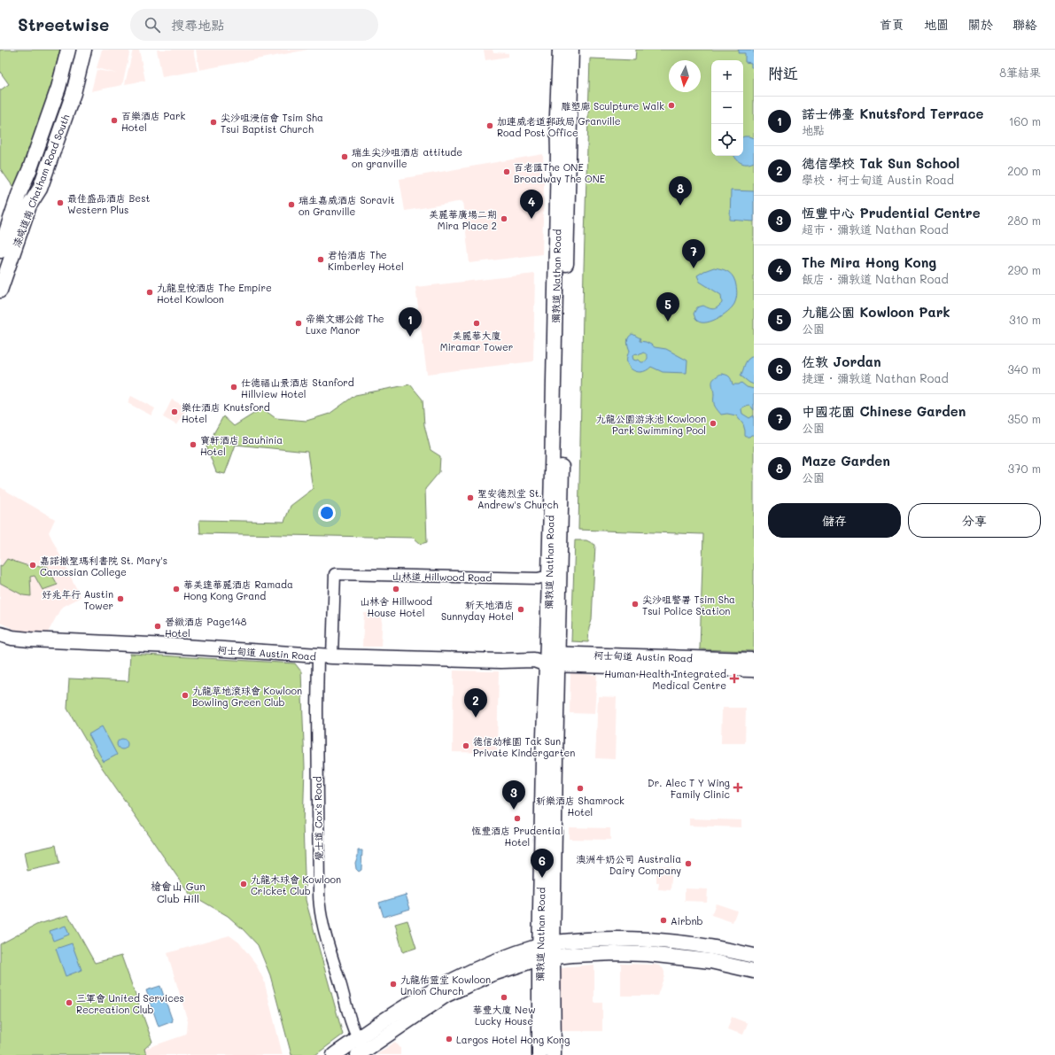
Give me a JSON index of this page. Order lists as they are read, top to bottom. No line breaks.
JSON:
{"streets":{"main road":["漆咸道南 Chatham Road South","彌敦道 Nathan Road","柯士甸道 Austin Road"],"street":["山林道 Hillwood Road","覺士道 Cox's Road"]},"crossings":[["彌敦道 Nathan Road","山林道 Hillwood Road"],["彌敦道 Nathan Road","柯士甸道 Austin Road"],["山林道 Hillwood Road","柯士甸道 Austin Road"],["柯士甸道 Austin Road","覺士道 Cox's Road"]],"districts":["槍會山 Gun Club Hill"],"places":{"other":["雕塑廊 Sculpture Walk","百樂酒店 Park Hotel","尖沙咀浸信會 Tsim Sha Tsui Baptist Church","加連威老道郵政局 Granville Road Post Office","瑞生尖沙咀酒店 attitude on granville","百老匯The ONE Broadway The ONE","最佳盛品酒店 Best Western Plus","瑞生嘉威酒店 Soravit on Granville","美麗華廣場二期 Mira Place 2","君怡酒店 The Kimberley Hotel","九龍皇悅酒店 The Empire Hotel Kowloon","帝樂文娜公館 The Luxe Manor","美麗華大廈 Miramar Tower","仕德福山景酒店 Stanford Hillview Hotel","樂仕酒店 Knutsford Hotel","九龍公園游泳池 Kowloon Park Swimming Pool","寶軒酒店 Bauhinia Hotel","聖安德烈堂 St. Andrew's Church","嘉諾撒聖瑪利書院 St. Mary's Canossian College","華美達華麗酒店 Ramada Hong Kong Grand","山林舍 Hillwood House Hotel","好兆年行 Austin Tower","尖沙咀警署 Tsim Sha Tsui Police Station","新天地酒店 Sunnyday Hotel","晉緻酒店 Page148 Hotel","九龍草地滾球會 Kowloon Bowling Green Club","德信幼稚園 Tak Sun Private Kindergarten","新樂酒店 Shamrock Hotel","恆豐酒店 Prudential Hotel","澳洲牛奶公司 Australia Dairy Company","九龍木球會 Kowloon Cricket Club","Airbnb","九龍佑靈堂 Kowloon Union Church","華豐大廈 New Lucky House","三軍會 United Services Recreation Club","Largos Hotel Hong Kong"],"health":["Human Health Integrated Medical Centre","Dr. Alec T Y Wing Family Clinic"]},"north":"bottom","page":{"header":"Streetwise","search":"搜尋地點","nav":["首頁","地圖","關於","聯絡"],"heading":["附近","8筆結果"],"map_buttons":["+","−"],"list":[{"mark":"1","name":"諾士佛臺 Knutsford Terrace","note":"地點","value":"160 m"},{"mark":"2","name":"德信學校 Tak Sun School","note":"學校 · 柯士甸道 Austin Road","value":"200 m"},{"mark":"3","name":"恆豐中心 Prudential Centre","note":"超市 · 彌敦道 Nathan Road","value":"280 m"},{"mark":"4","name":"The Mira Hong Kong","note":"飯店 · 彌敦道 Nathan Road","value":"290 m"},{"mark":"5","name":"九龍公園 Kowloon Park","note":"公園","value":"310 m"},{"mark":"6","name":"佐敦 Jordan","note":"捷運 · 彌敦道 Nathan Road","value":"340 m"},{"mark":"7","name":"中國花園 Chinese Garden","note":"公園","value":"350 m"},{"mark":"8","name":"Maze Garden","note":"公園","value":"370 m"}],"pins":["8","4","7","5","1","2","3","6"],"buttons":["儲存","分享"]}}
